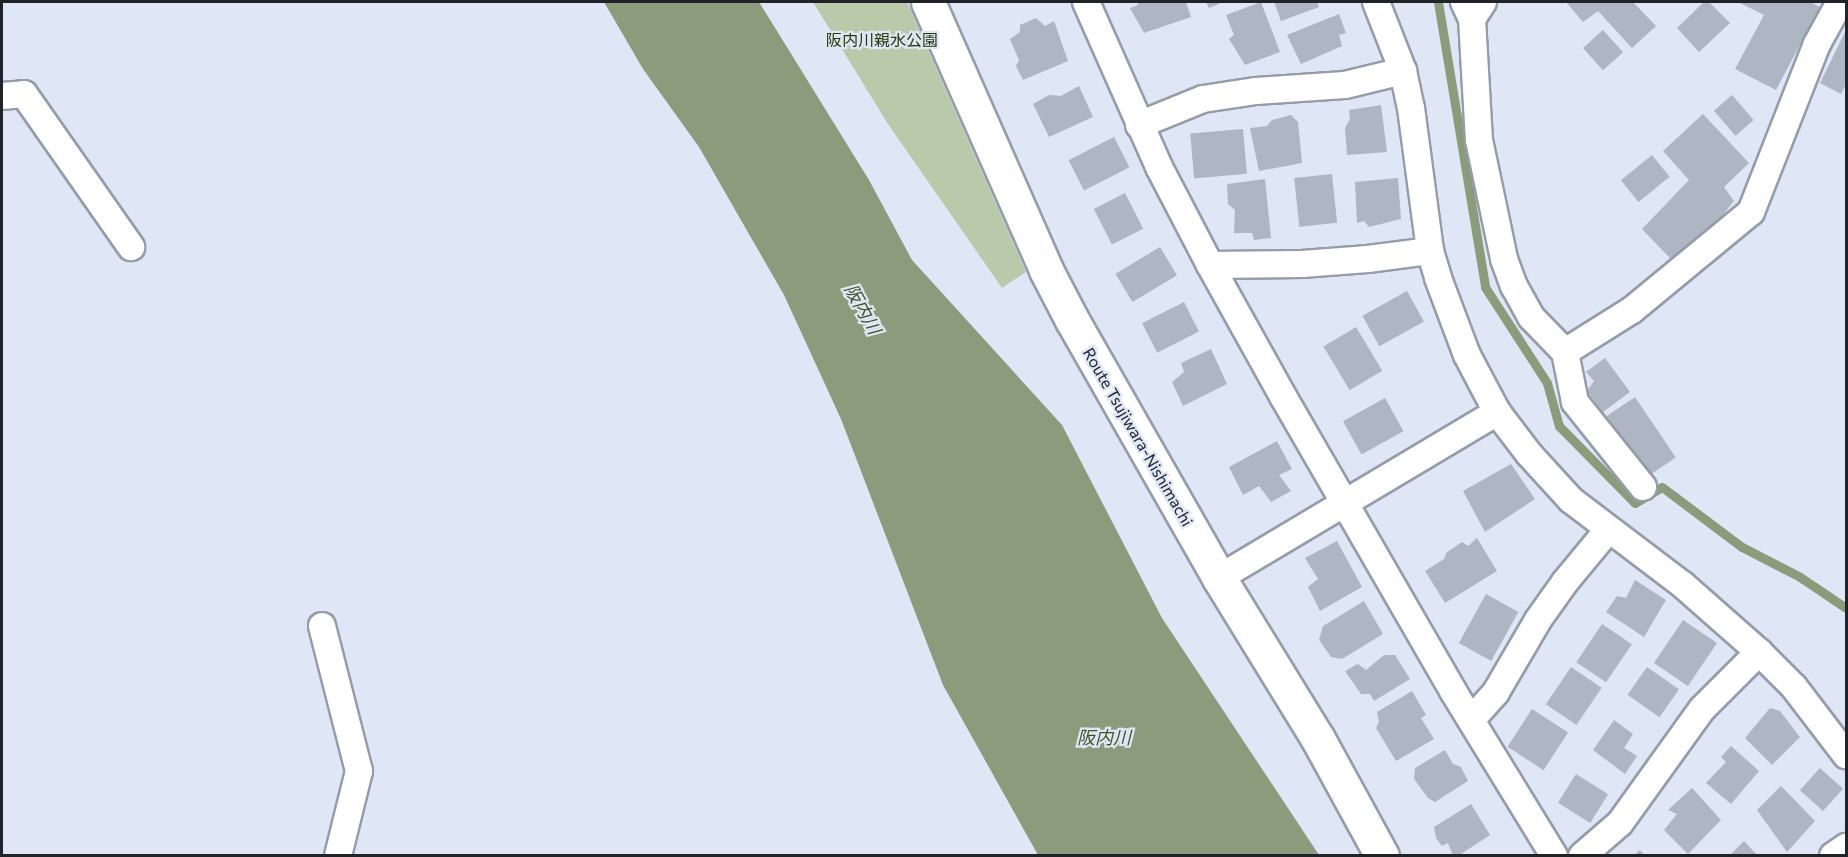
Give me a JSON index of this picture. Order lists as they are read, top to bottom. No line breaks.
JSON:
{"streets":{"main road":["Route Tsujiwara-Nishimachi"]},"water":["阪内川"],"parks":["阪内川親水公園"]}
